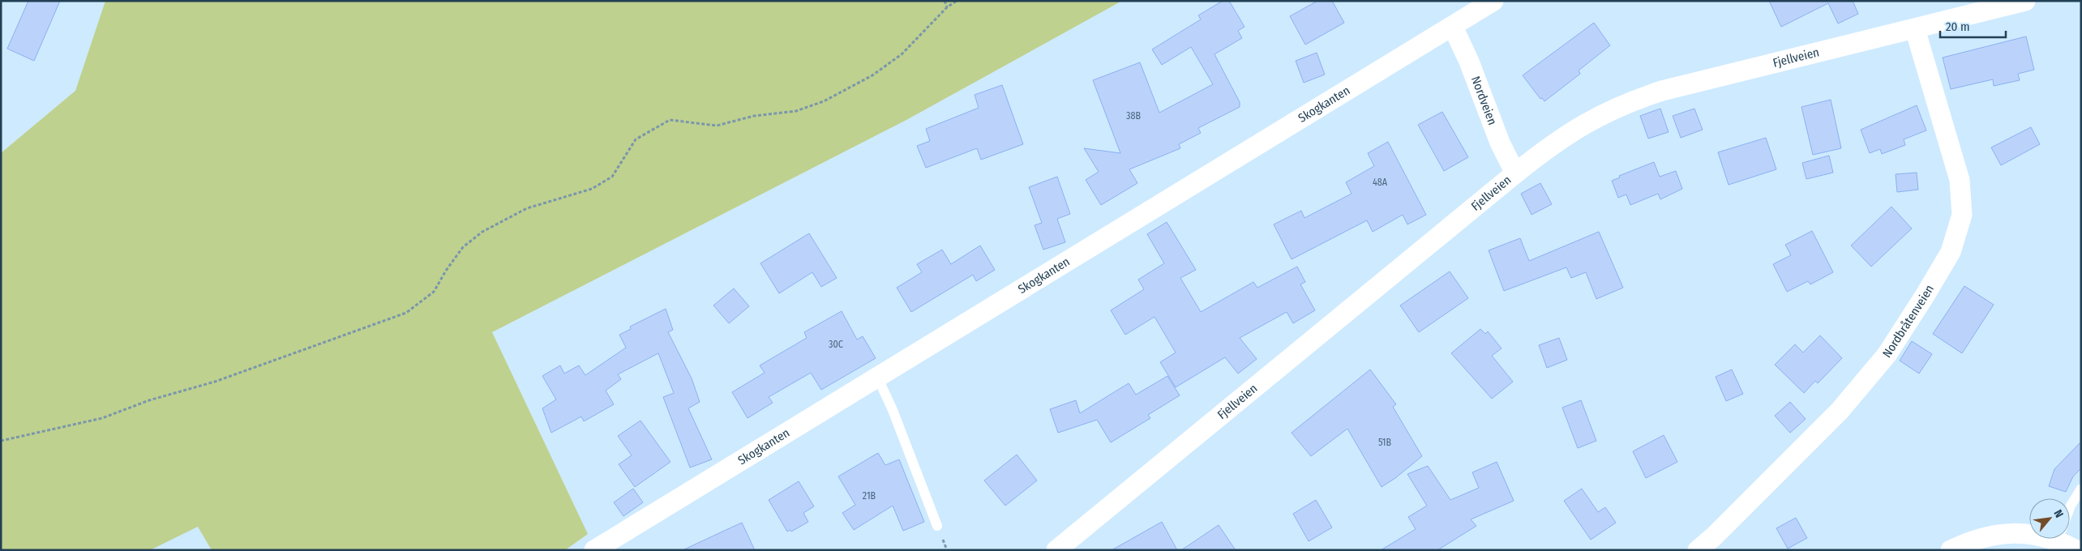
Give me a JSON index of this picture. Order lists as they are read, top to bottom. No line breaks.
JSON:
{"streets":{"street":["Fjellveien","Nordveien","Skogkanten","Nordbråtenveien"]},"crossings":[["Fjellveien","Nordveien"],["Fjellveien","Nordbråtenveien"],["Nordveien","Skogkanten"]],"house_numbers":["38B","48A","30C","51B","21B"],"scale_bar":"20 m","north":"top right"}
